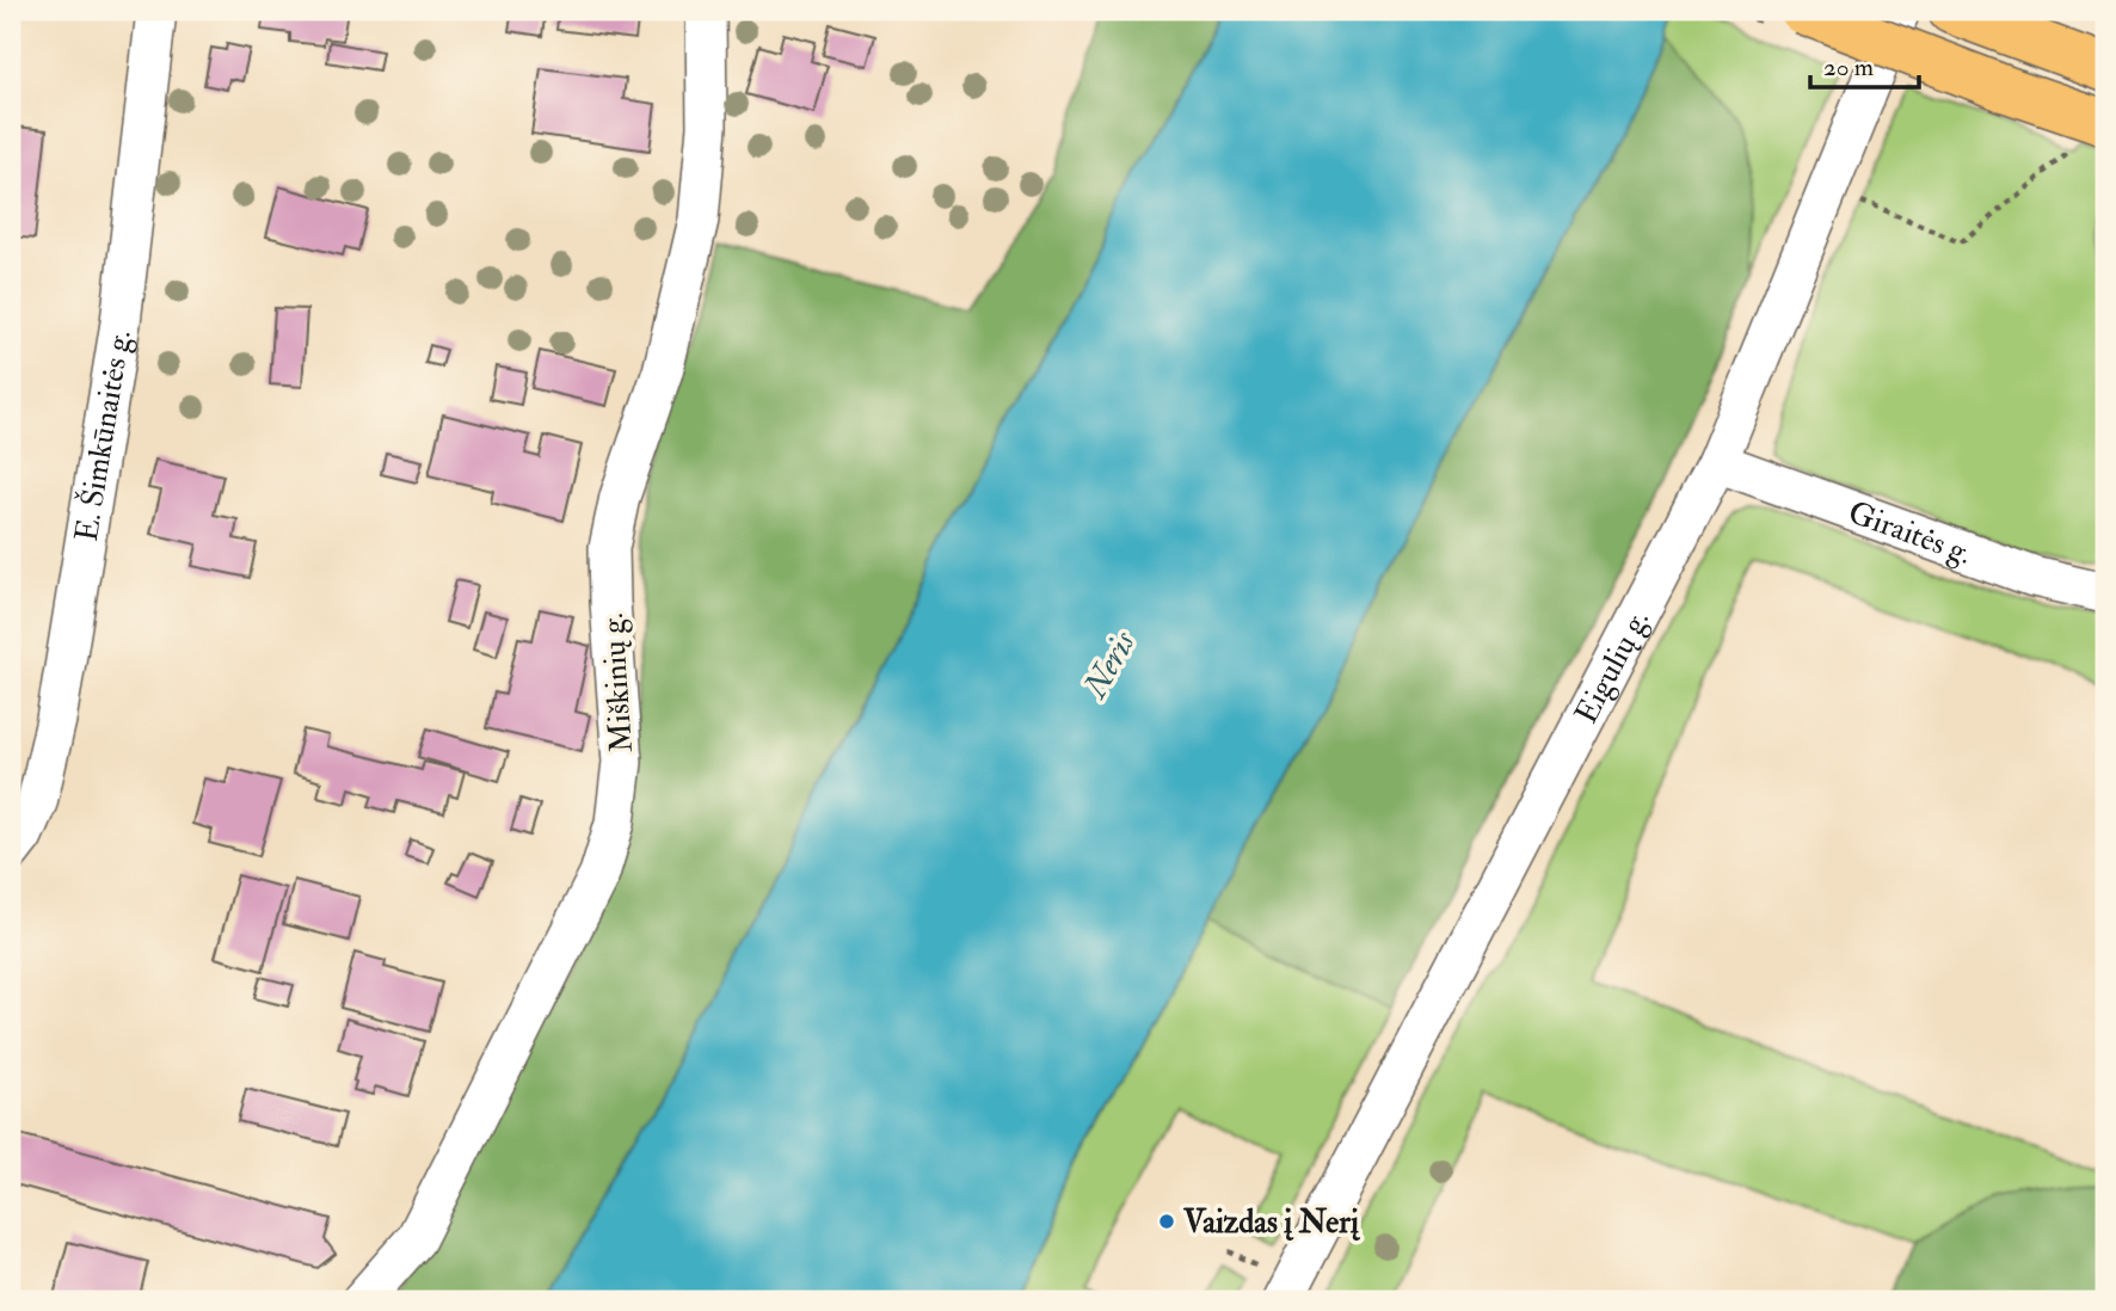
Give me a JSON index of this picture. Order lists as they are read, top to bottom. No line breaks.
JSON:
{"streets":{"street":["E. Šimkūnaitės g.","Giraitės g.","Eigulių g.","Miškinių g."]},"crossings":[["Giraitės g.","Eigulių g."]],"water":["Neris"],"places":["Vaizdas į Nerį"],"scale_bar":"20 m"}
